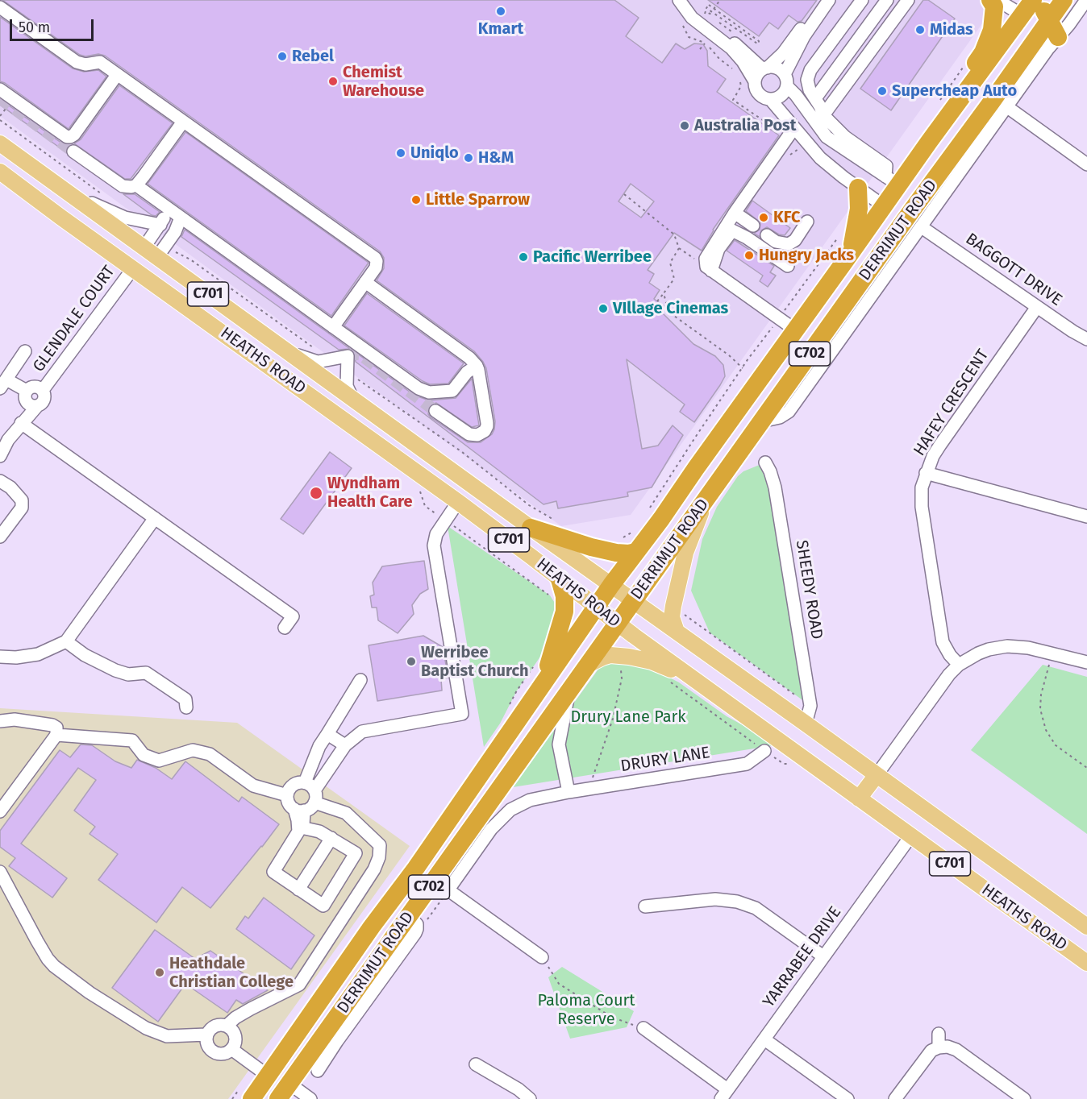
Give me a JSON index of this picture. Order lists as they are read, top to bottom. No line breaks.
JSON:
{"streets":{"highway":["DERRIMUT ROAD","C702"],"main road":["C701","HEATHS ROAD"],"street":["BAGGOTT DRIVE","GLENDALE COURT","HAFEY CRESCENT","SHEEDY ROAD","DRURY LANE","YARRABEE DRIVE"]},"crossings":[["DERRIMUT ROAD","HEATHS ROAD"],["DERRIMUT ROAD","DRURY LANE"],["BAGGOTT DRIVE","HAFEY CRESCENT"],["GLENDALE COURT","HEATHS ROAD"],["HEATHS ROAD","SHEEDY ROAD"],["HEATHS ROAD","YARRABEE DRIVE"]],"parks":["Drury Lane Park","Paloma Court Reserve"],"places":["Kmart","Midas","Rebel","Chemist Warehouse","Supercheap Auto","Australia Post","Uniqlo","H&M","Little Sparrow","KFC","Hungry Jacks","Pacific Werribee","VIllage Cinemas","Wyndham Health Care","Werribee Baptist Church","Heathdale Christian College"],"scale_bar":"50 m"}
